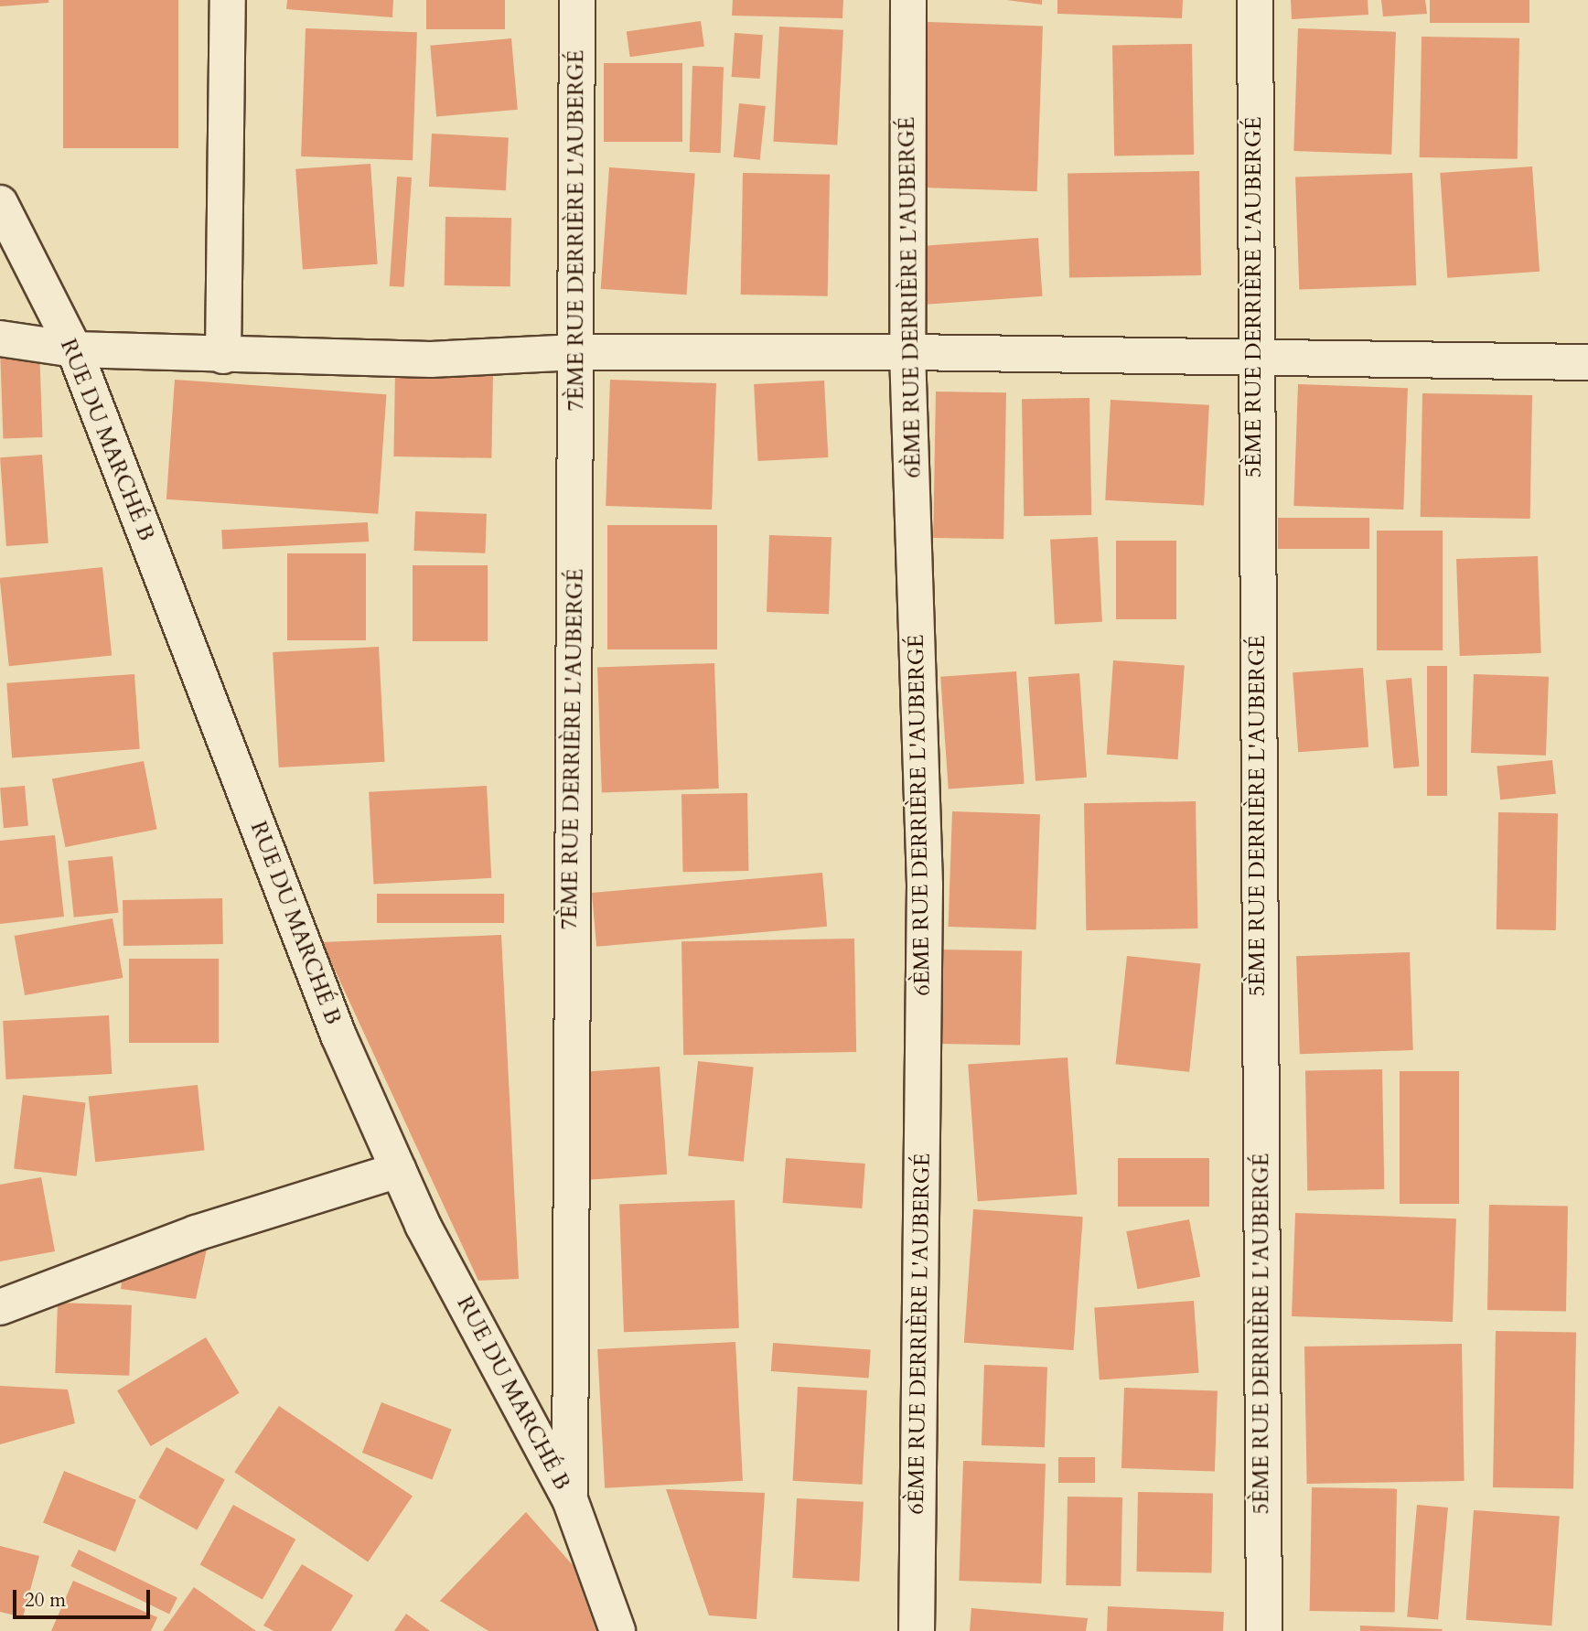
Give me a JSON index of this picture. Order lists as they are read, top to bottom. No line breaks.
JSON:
{"streets":{"street":["7ÈME RUE DERRIÈRE L'AUBERGÉ","6ÈME RUE DERRIÈRE L'AUBERGÉ","5ÈME RUE DERRIÈRE L'AUBERGÉ","RUE DU MARCHÉ B"]},"crossings":[["7ÈME RUE DERRIÈRE L'AUBERGÉ","RUE DU MARCHÉ B"]],"scale_bar":"20 m"}
